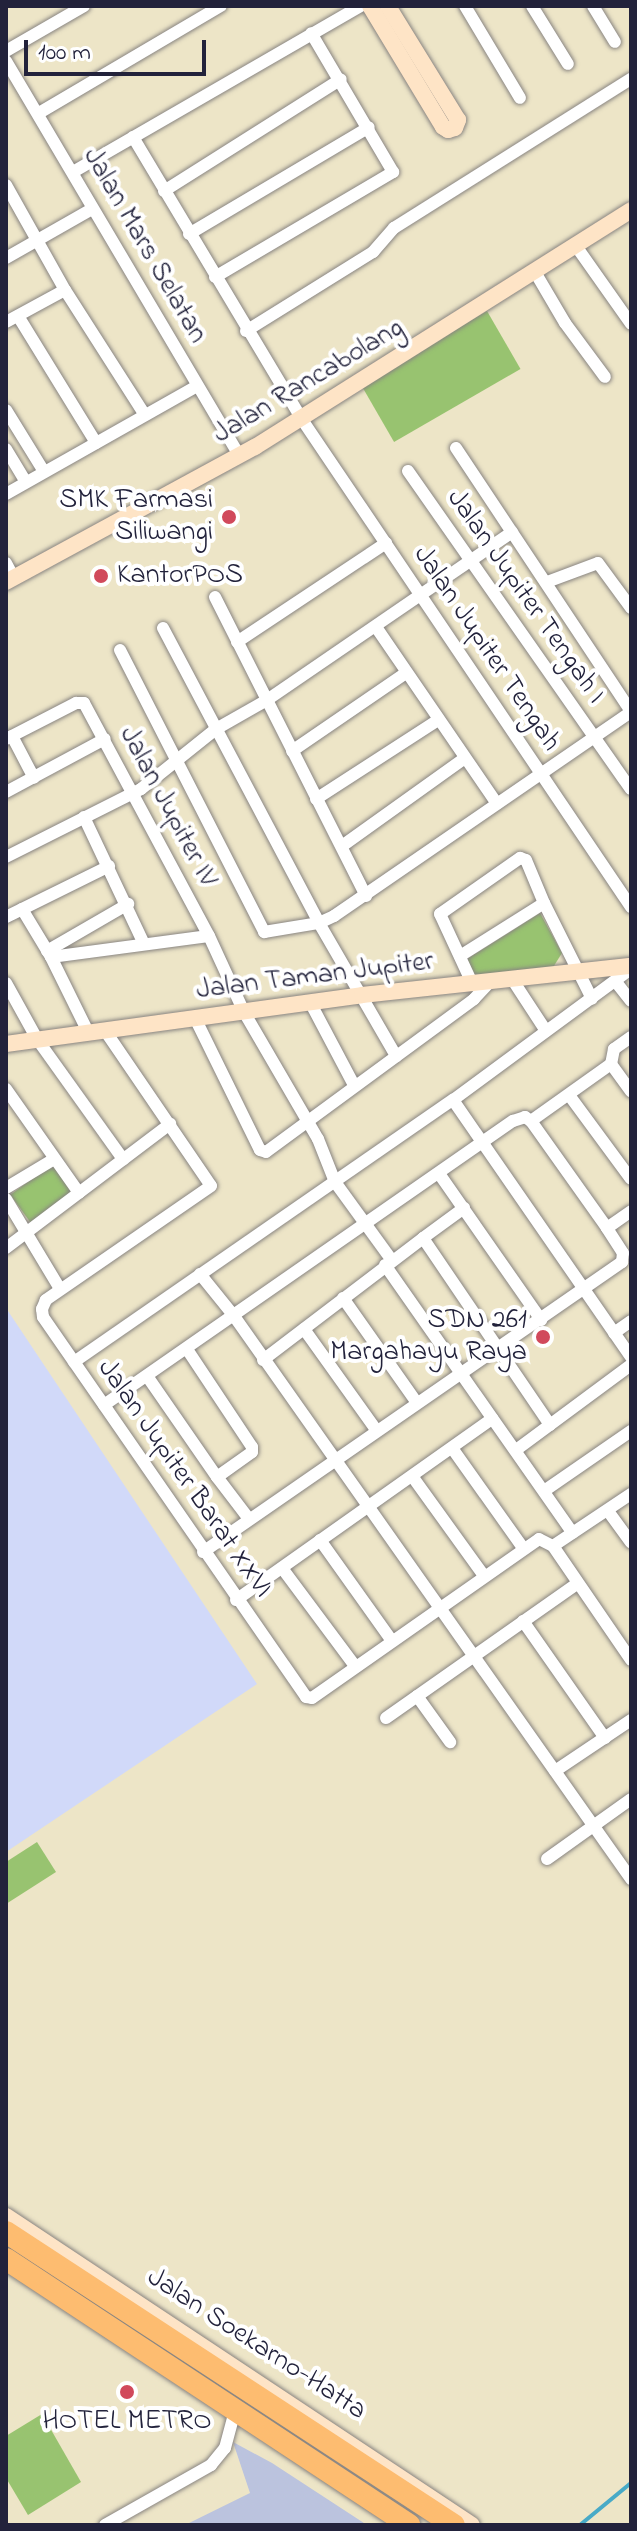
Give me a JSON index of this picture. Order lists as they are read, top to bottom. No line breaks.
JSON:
{"streets":{"highway":["Jalan Soekarno-Hatta"],"street":["Jalan Mars Selatan","Jalan Rancabolang","Jalan Jupiter Tengah I","Jalan Jupiter Tengah","Jalan Jupiter IV","Jalan Taman Jupiter","Jalan Jupiter Barat XXVI"]},"crossings":[["Jalan Mars Selatan","Jalan Rancabolang"],["Jalan Rancabolang","Jalan Jupiter Tengah"],["Jalan Jupiter IV","Jalan Taman Jupiter"]],"places":["SMK Farmasi Siliwangi","KantorPOS","SDN 261 Margahayu Raya","HOTEL METRO"],"scale_bar":"100 m"}
